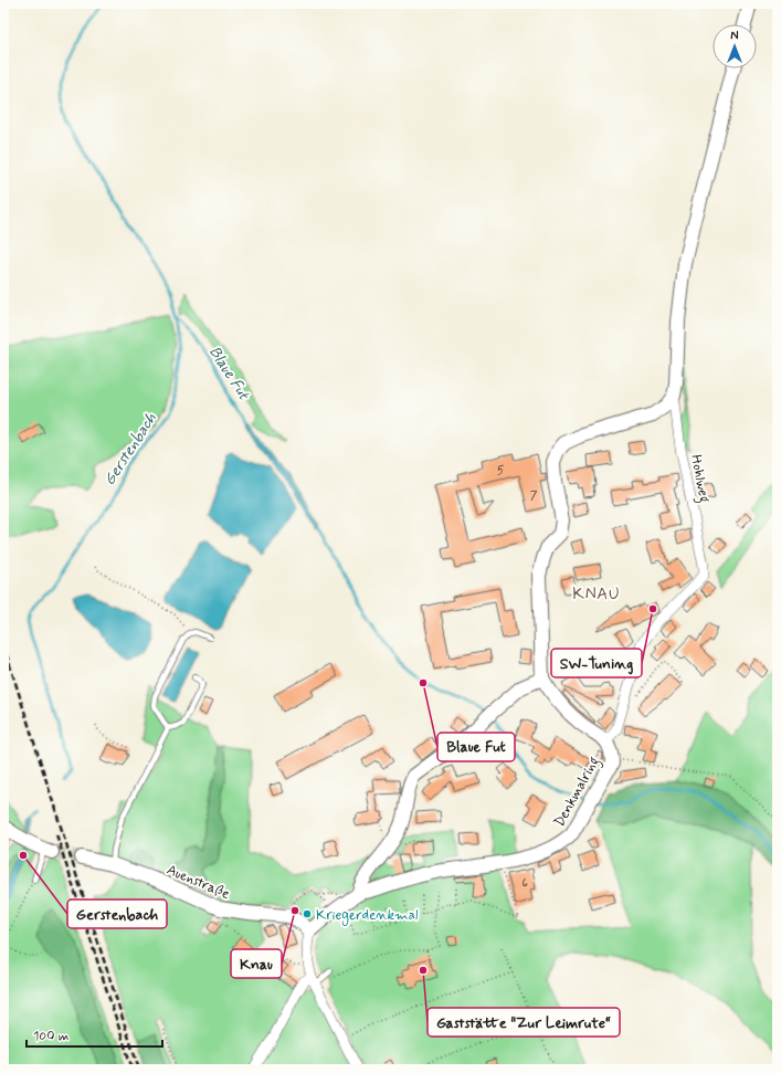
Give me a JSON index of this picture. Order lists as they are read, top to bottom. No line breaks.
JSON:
{"streets":{"street":["Hohlweg","Denkmalring","Auenstraße"]},"crossings":[["Hohlweg","Denkmalring"],["Denkmalring","Auenstraße"]],"districts":["KNAU"],"water":["Blaue Fut","Gerstenbach"],"places":["SW-Tuning","Blaue Fut","Gerstenbach","Knau","Kriegerdenkmal","Gaststätte \"Zur Leimrute“"],"house_numbers":["5","7","6"],"scale_bar":"100 m","north":"top"}
